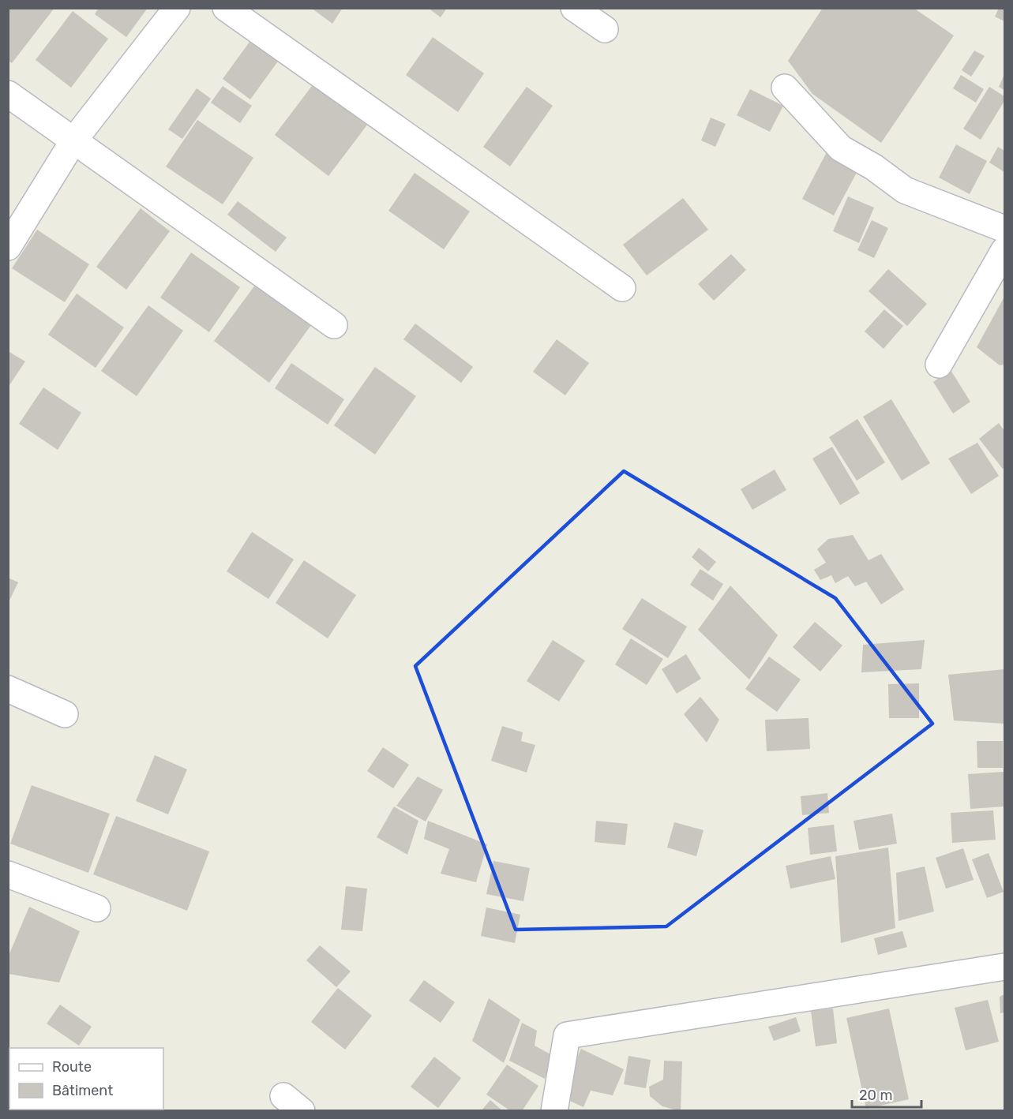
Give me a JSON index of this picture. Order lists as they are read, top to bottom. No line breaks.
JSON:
{"legend":["Route","Bâtiment"],"scale_bar":"20 m"}
